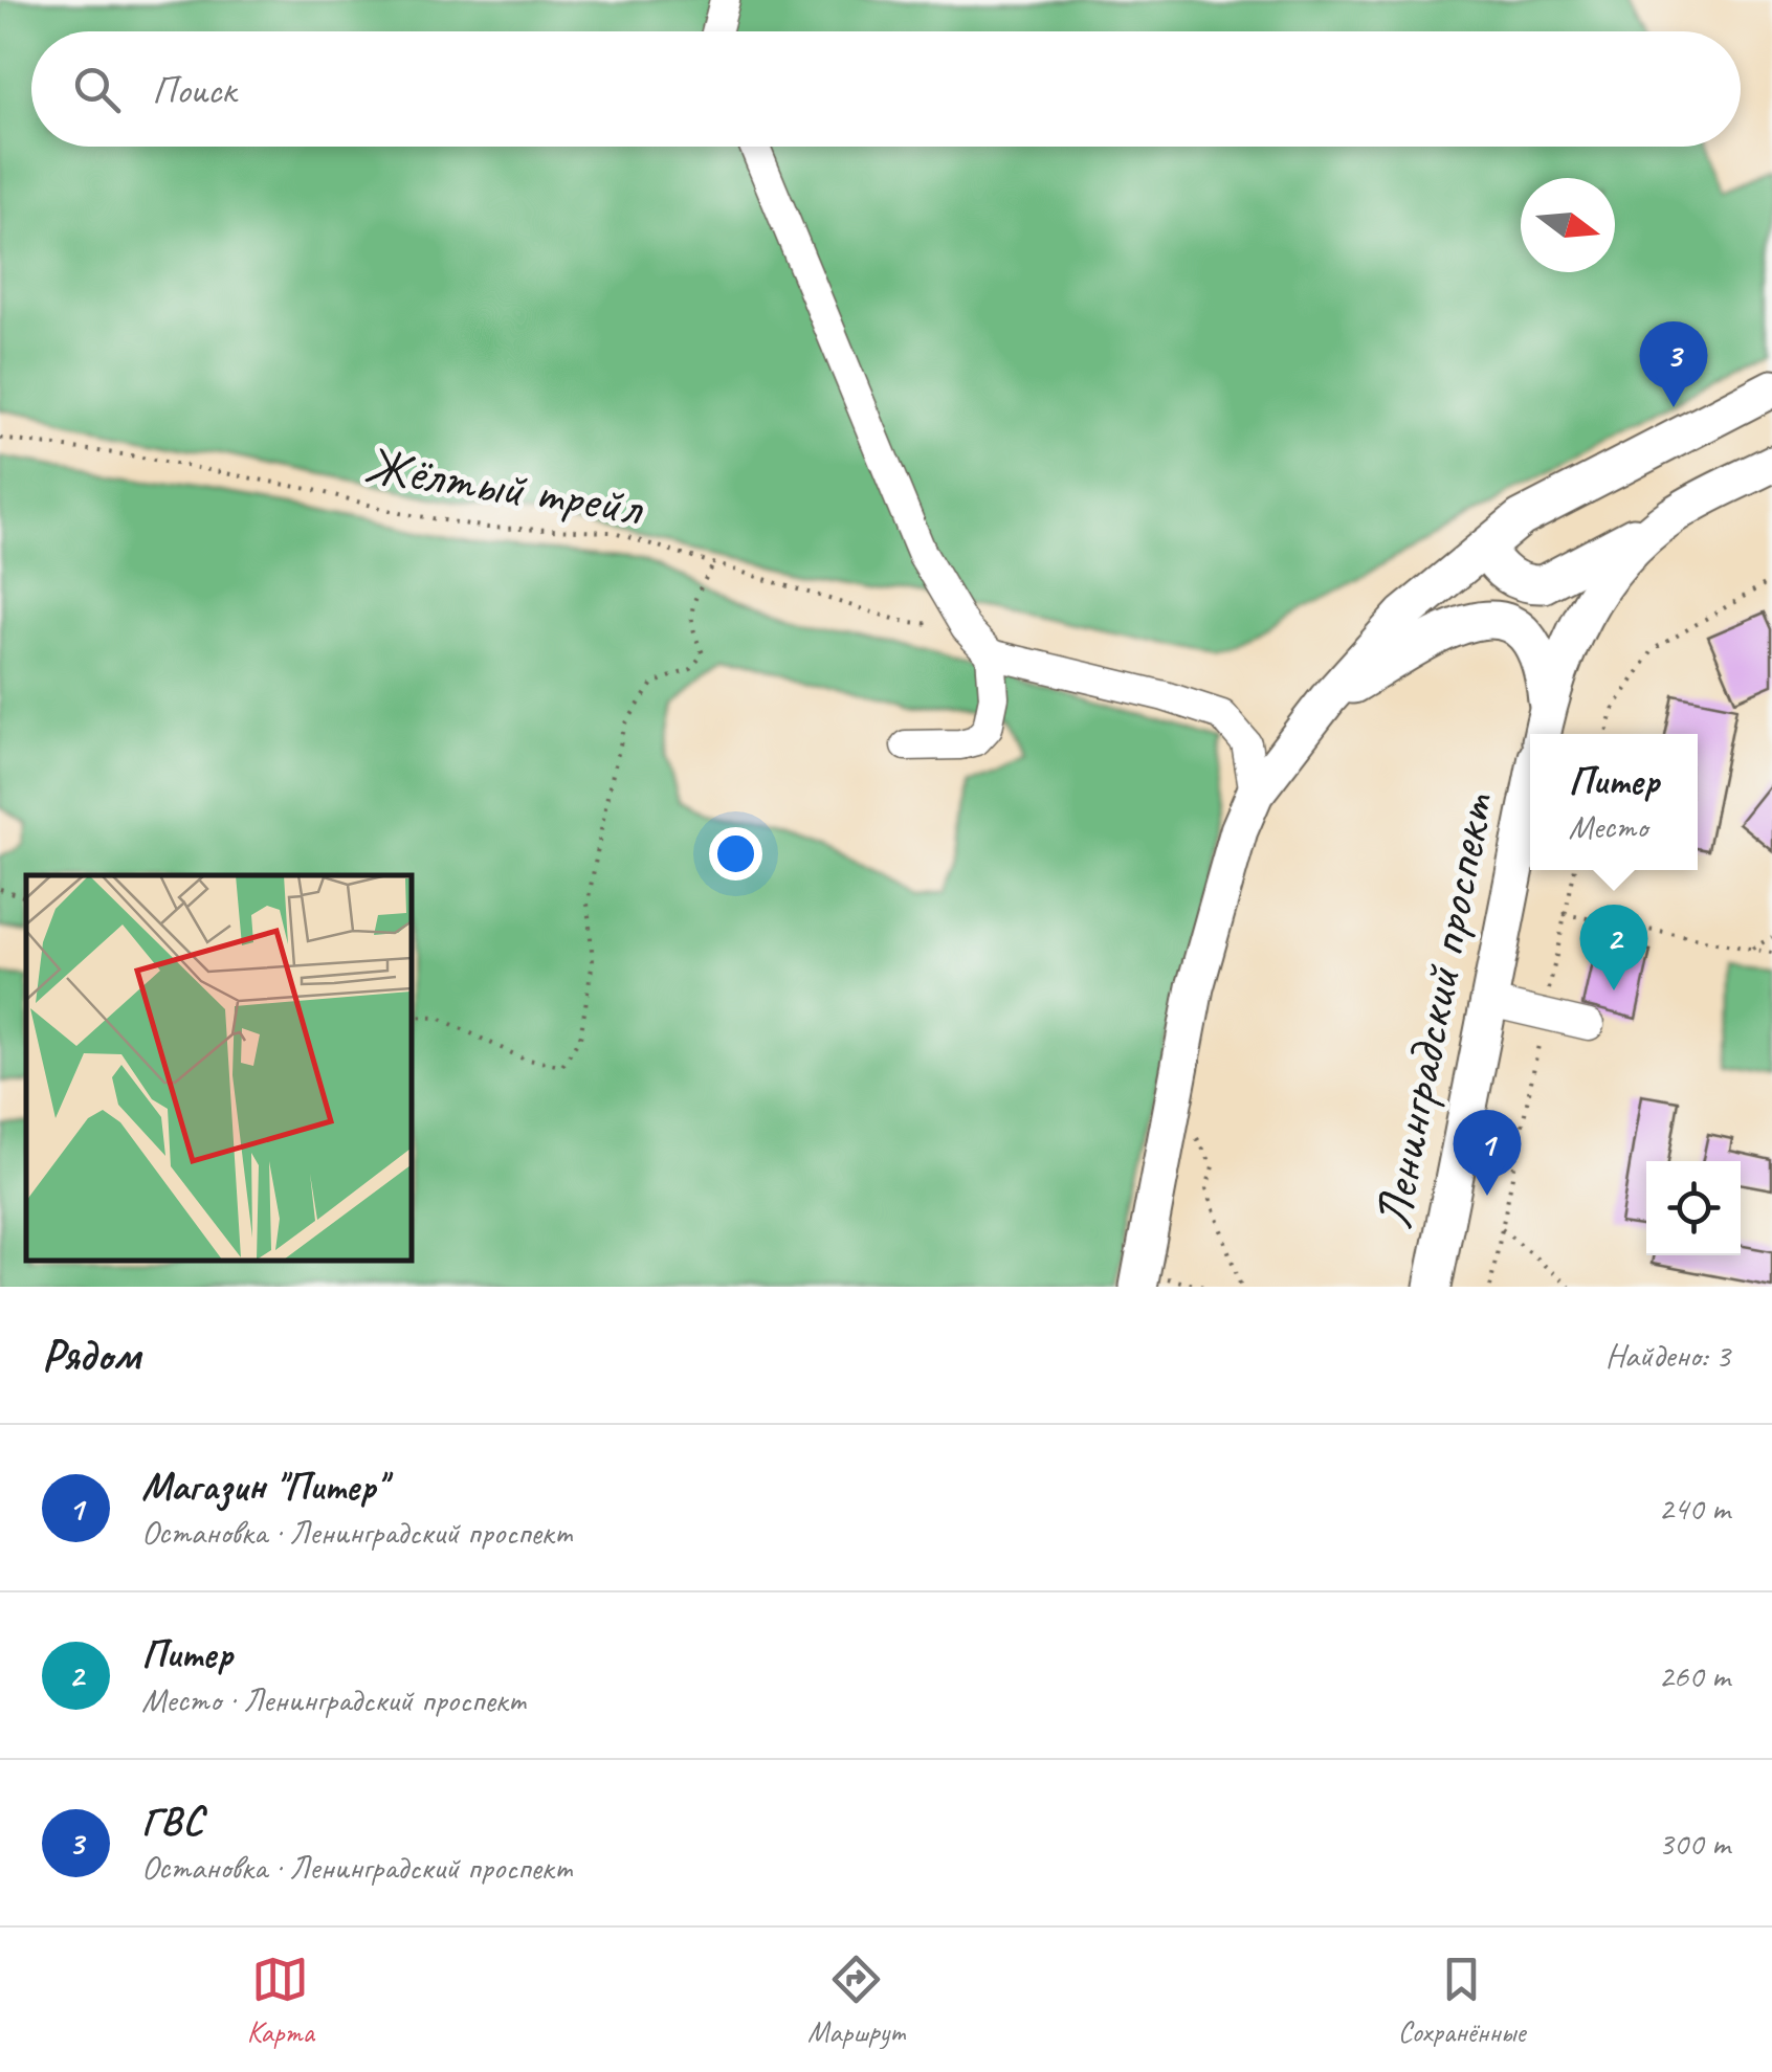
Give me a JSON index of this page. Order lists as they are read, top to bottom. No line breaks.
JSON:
{"streets":{"main road":["Ленинградский проспект"],"path":["Жёлтый трейл"]},"north":"right","page":{"search":"Поиск","pins":["3","2","1"],"popup":["Питер","Место"],"heading":["Рядом","Найдено: 3"],"list":[{"mark":"1","name":"Магазин \"Питер\"","note":"Остановка · Ленинградский проспект","value":"240 m"},{"mark":"2","name":"Питер","note":"Место · Ленинградский проспект","value":"260 m"},{"mark":"3","name":"ГВС","note":"Остановка · Ленинградский проспект","value":"300 m"}],"nav":["Карта","Маршрут","Сохранённые"]}}
